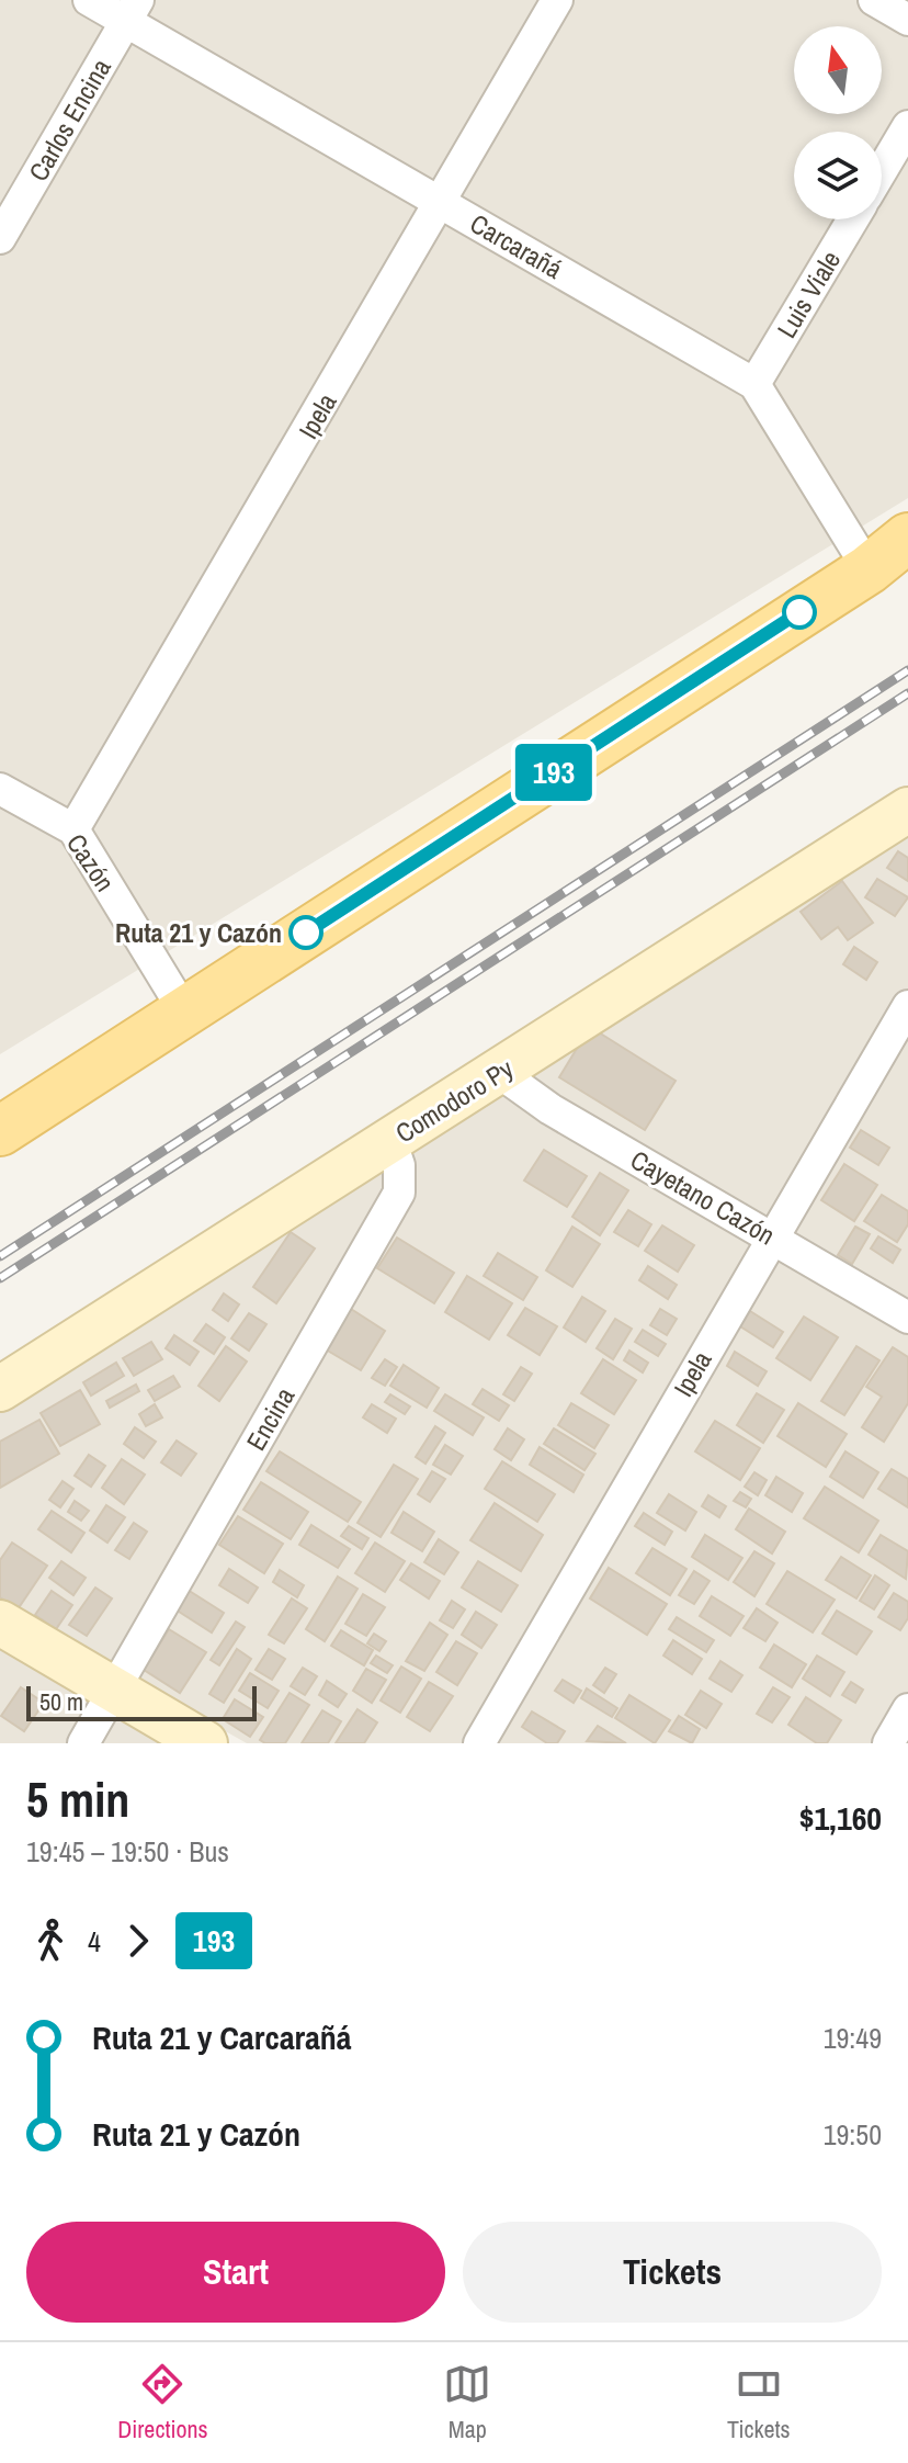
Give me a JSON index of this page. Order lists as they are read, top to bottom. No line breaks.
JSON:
{"streets":{"street":["Carlos Encina","Carcarañá","Luis Viale","Ipela","Cazón","Comodoro Py","Cayetano Cazón","Encina"]},"crossings":[["Carlos Encina","Carcarañá"],["Carcarañá","Luis Viale"],["Carcarañá","Ipela"],["Ipela","Cazón"],["Ipela","Cayetano Cazón"],["Comodoro Py","Cayetano Cazón"],["Comodoro Py","Encina"]],"places":["Ruta 21 y Cazón"],"lines":["bus line 193"],"scale_bar":"50 m","north":"top","page":{"on_map":"193","scale":"50 m","heading":["5 min","19:45 – 19:50 · Bus","$1,160"],"legs":["4","193"],"list":[{"name":"Ruta 21 y Carcarañá","value":"19:49"},{"name":"Ruta 21 y Cazón","value":"19:50"}],"buttons":["Start","Tickets"],"tabs":["Directions","Map","Tickets"]}}
